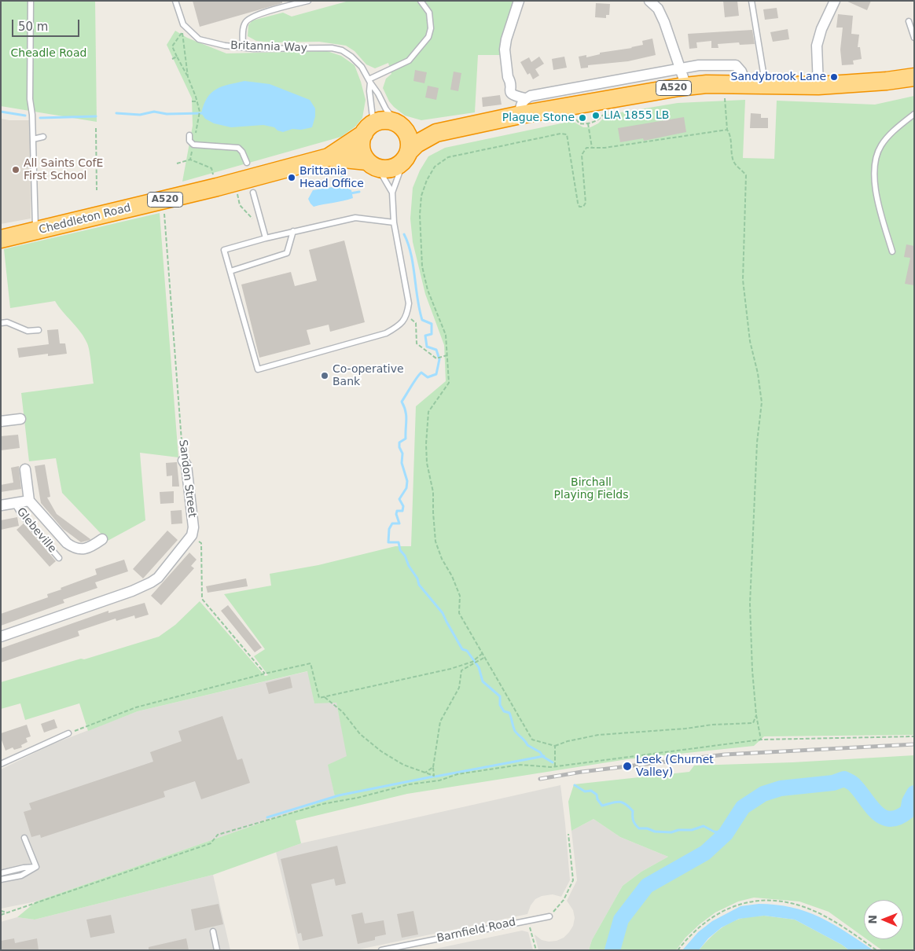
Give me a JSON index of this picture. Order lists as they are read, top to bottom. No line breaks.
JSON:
{"streets":{"highway":["A520","Cheddleton Road"],"street":["Sandon Street","Glebeville"],"lane":["Britannia Way","Barnfield Road"]},"crossings":[["Britannia Way","Cheddleton Road"],["Cheddleton Road","Sandon Street"]],"parks":["Cheadle Road","Birchall Playing Fields"],"places":["Sandybrook Lane","LIA 1855 LB","Plague Stone","All Saints CofE First School","Brittania Head Office","Co-operative Bank","Leek (Churnet Valley)"],"scale_bar":"50 m","north":"left"}
